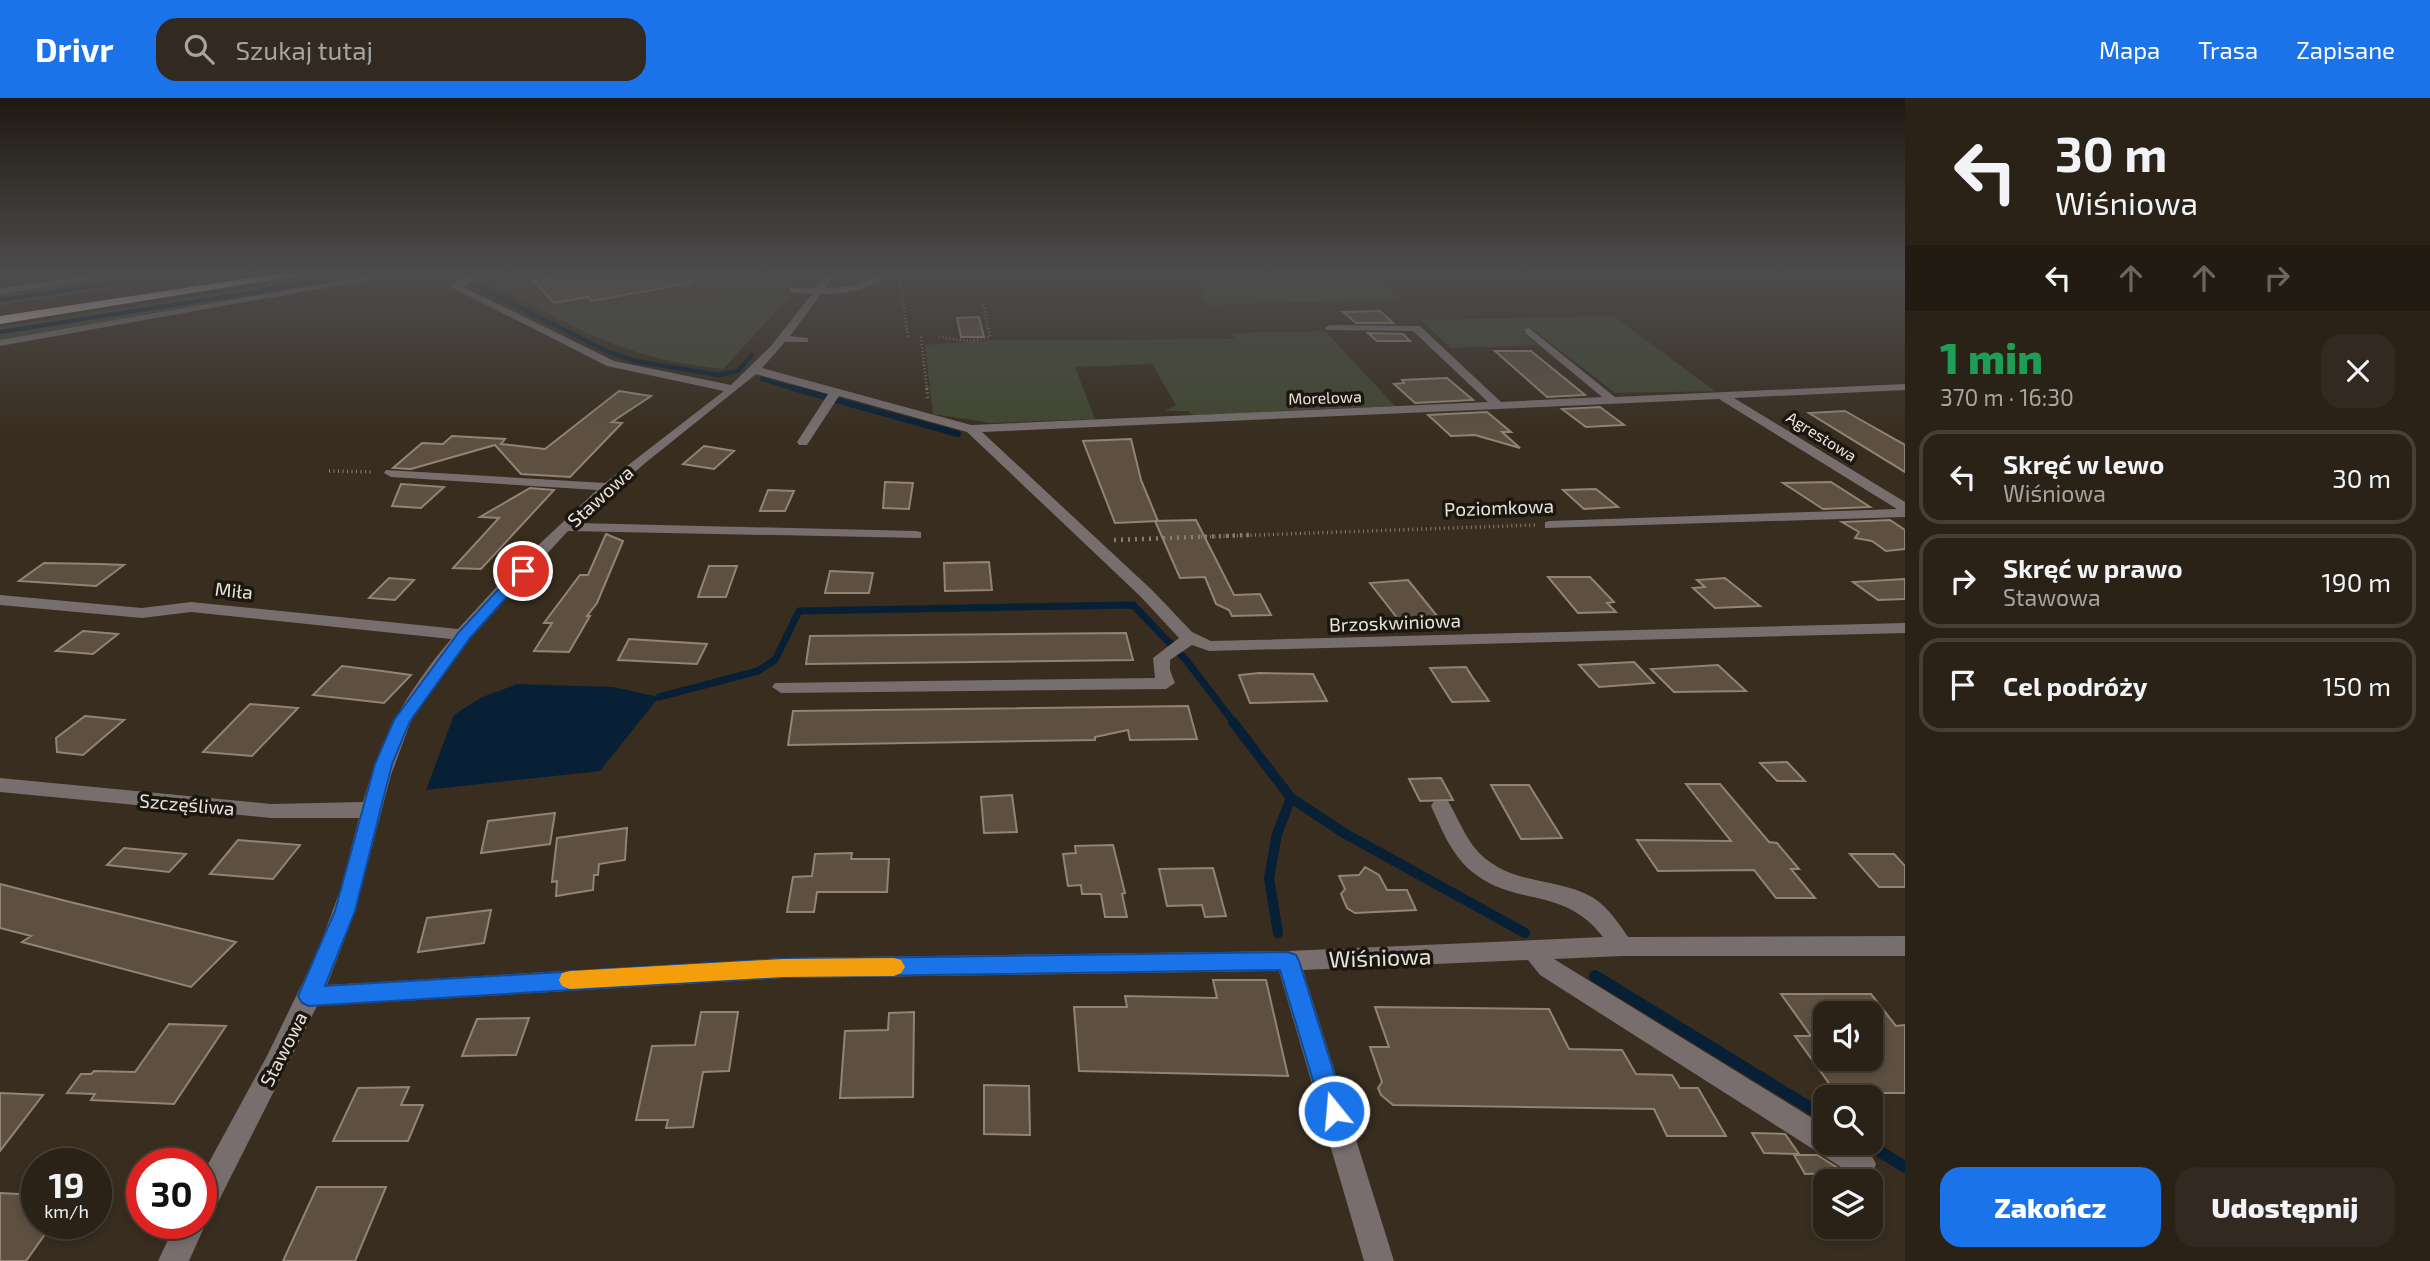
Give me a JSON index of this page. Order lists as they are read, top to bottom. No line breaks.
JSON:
{"streets":{"street":["Morelowa","Agrestowa","Stawowa","Poziomkowa","Miła","Brzoskwiniowa","Szczęśliwa","Wiśniowa"]},"crossings":[["Morelowa","Agrestowa"],["Morelowa","Stawowa"],["Morelowa","Brzoskwiniowa"],["Agrestowa","Poziomkowa"],["Stawowa","Miła"],["Stawowa","Szczęśliwa"],["Stawowa","Wiśniowa"],["Poziomkowa","Brzoskwiniowa"]],"page":{"header":"Drivr","search":"Szukaj tutaj","nav":["Mapa","Trasa","Zapisane"],"turn":["30 m","Wiśniowa"],"heading":["1 min","370 m · 16:30"],"list":[{"name":"Skręć w lewo","note":"Wiśniowa","value":"30 m"},{"name":"Skręć w prawo","note":"Stawowa","value":"190 m"},{"name":"Cel podróży","value":"150 m"}],"speed":"19 km/h","limit":"30","buttons":["Zakończ","Udostępnij"]}}
